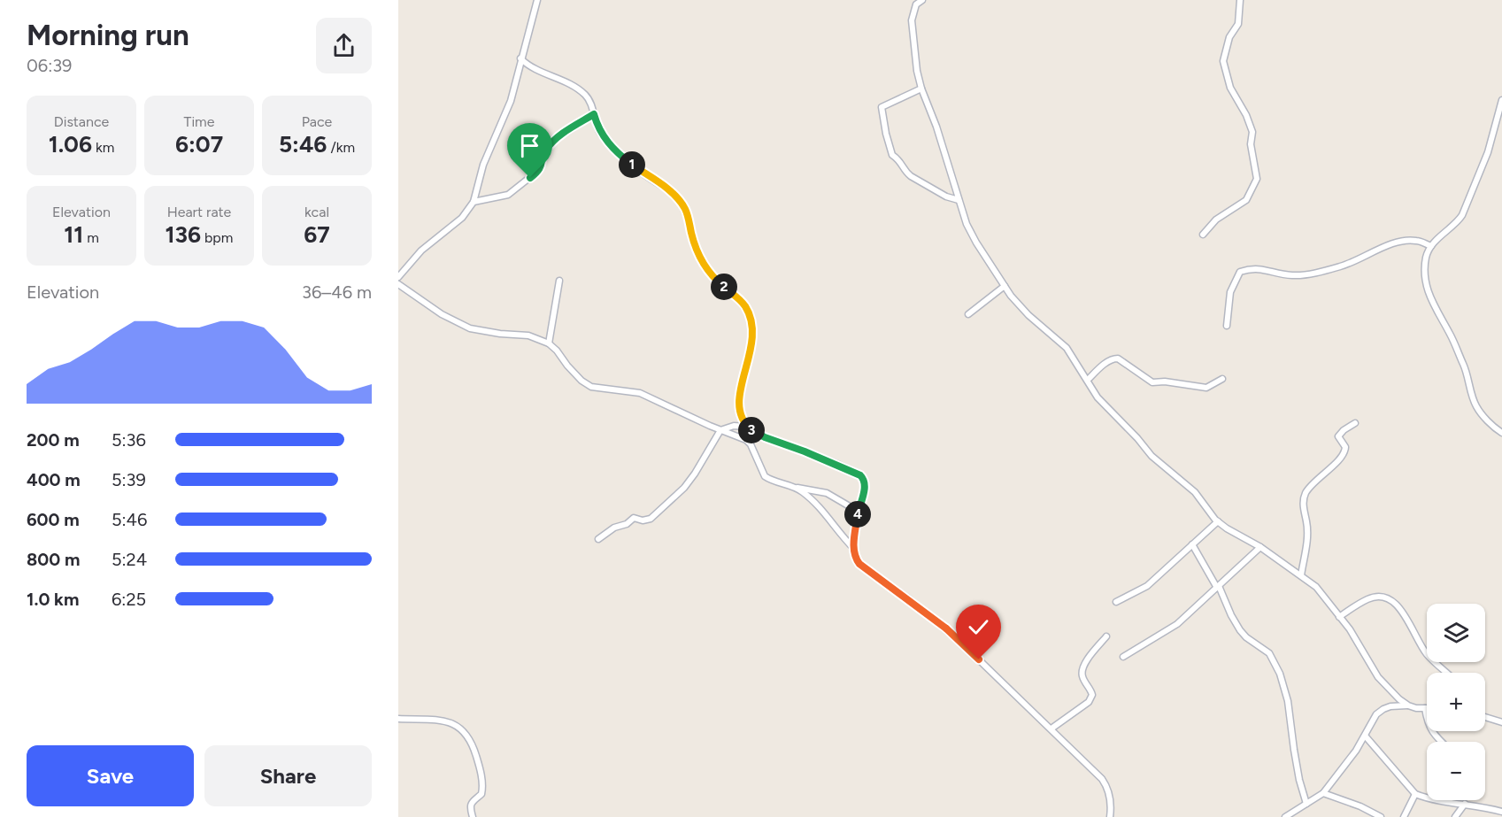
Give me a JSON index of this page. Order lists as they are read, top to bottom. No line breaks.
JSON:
{"page":{"heading":["Morning run","06:39"],"stats":[["Distance","1.06 km"],["Time","6:07"],["Pace","5:46 /km"],["Elevation","11 m"],["Heart rate","136 bpm"],["kcal","67"]],"pins":["1","2","3","4"],"chart":["Elevation","36–46 m"],"list":[{"name":"200 m","note":"5:36"},{"name":"400 m","note":"5:39"},{"name":"600 m","note":"5:46"},{"name":"800 m","note":"5:24"},{"name":"1.0 km","note":"6:25"}],"map_buttons":["+","−"],"buttons":["Save","Share"]}}
